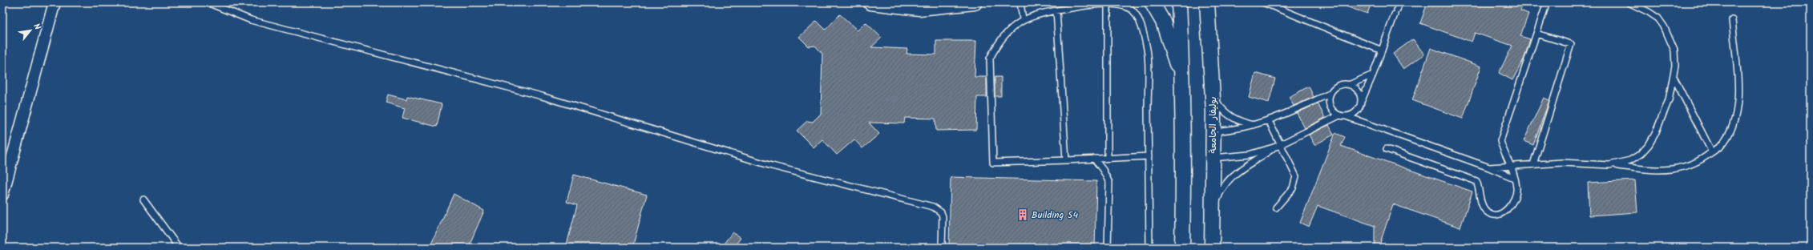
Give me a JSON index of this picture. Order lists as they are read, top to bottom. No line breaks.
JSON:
{"streets":{"street":["بوليفار الجامعة"]},"places":{"building":["Building 54"]},"north":"top right"}
